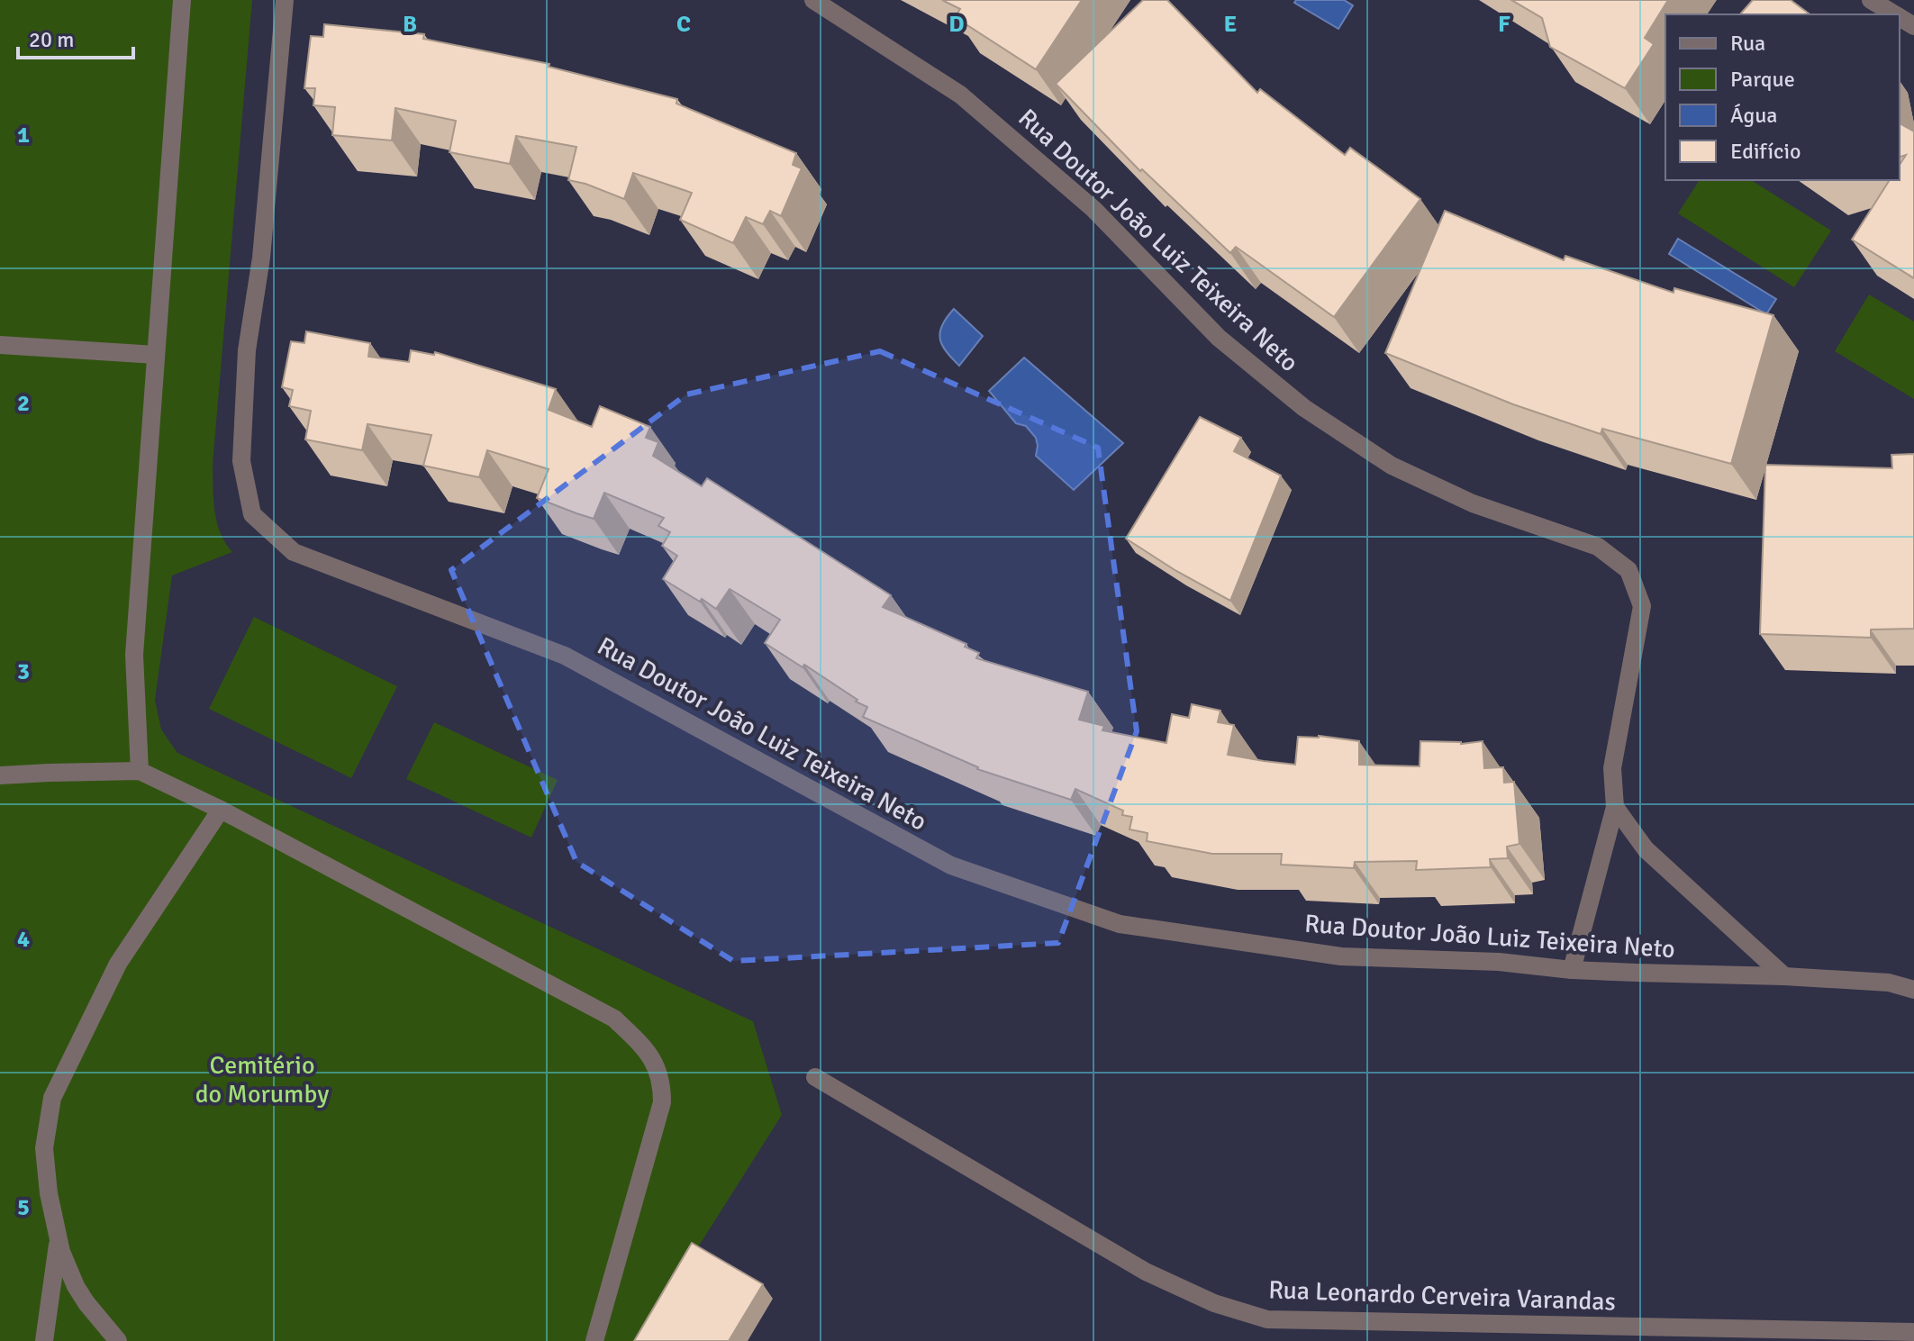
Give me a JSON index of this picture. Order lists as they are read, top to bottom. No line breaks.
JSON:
{"streets":{"street":["Rua Doutor João Luiz Teixeira Neto","Rua Leonardo Cerveira Varandas"]},"parks":["Cemitério do Morumby"],"legend":["Rua","Parque","Água","Edifício"],"scale_bar":"20 m","grid":{"columns":["B","C","D","E","F"],"rows":["1","2","3","4","5"]}}
